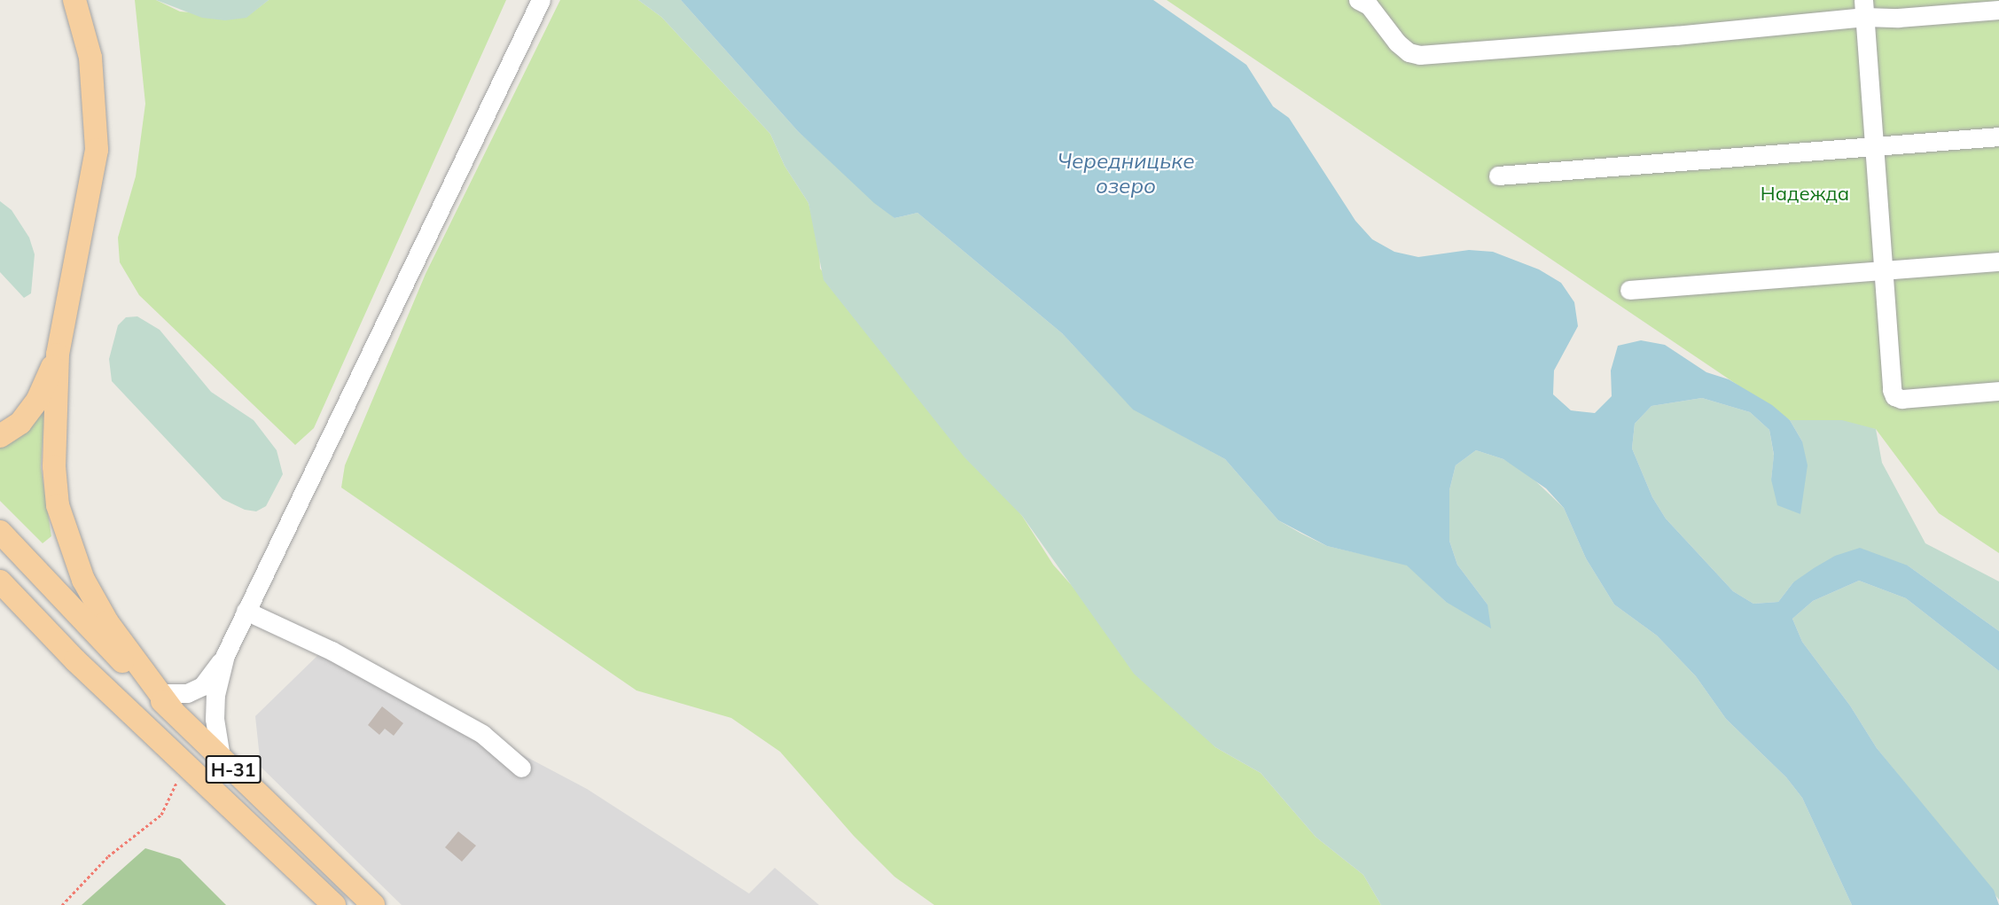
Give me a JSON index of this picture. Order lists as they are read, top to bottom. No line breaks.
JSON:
{"streets":{"main road":["Н-31"]},"water":["Чередницьке озеро"],"parks":["Надежда"]}
